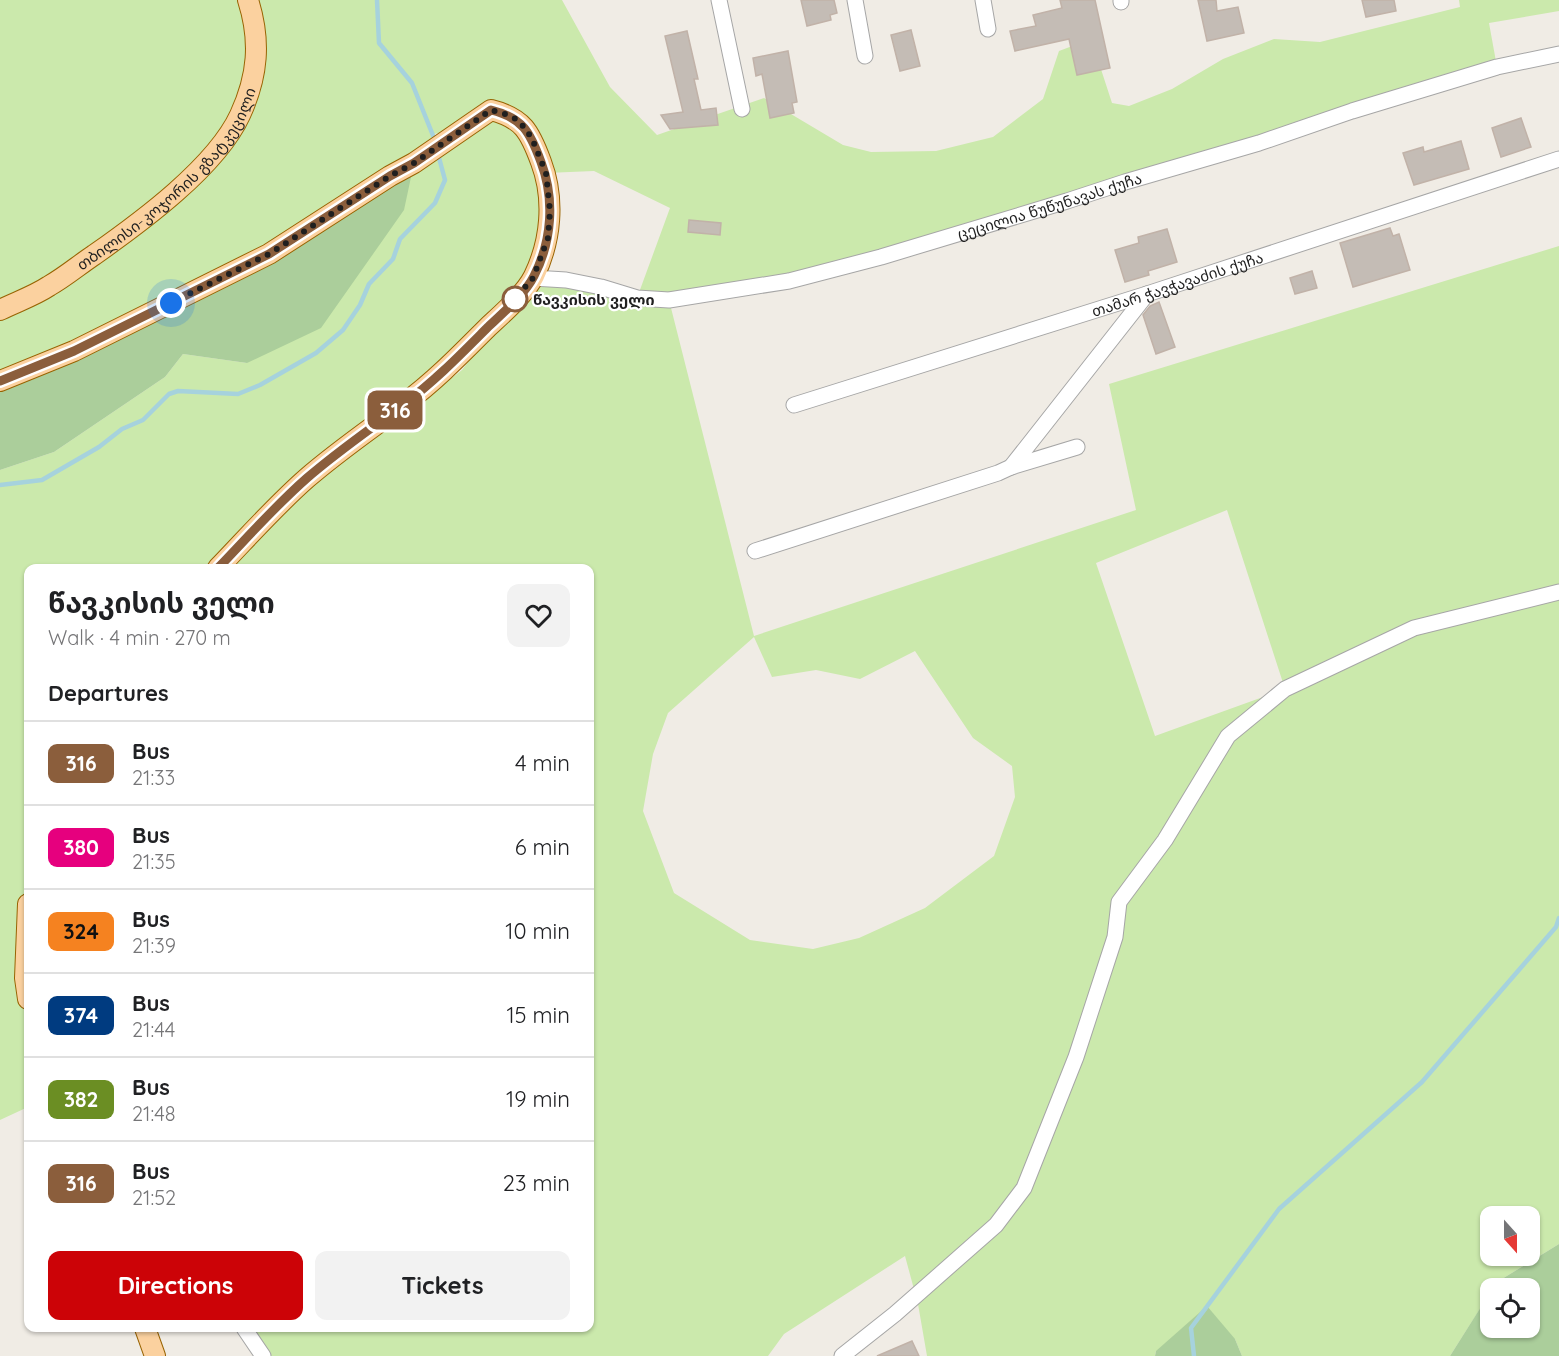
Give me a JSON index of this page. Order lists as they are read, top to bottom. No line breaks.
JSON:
{"streets":{"main road":["თბილისი-კოჯორის გზატკეცილი"],"street":["ცეცილია წუწუნავას ქუჩა","თამარ ჭავჭავაძის ქუჩა"]},"places":["წავკისის ველი"],"lines":["bus line 316"],"north":"bottom","page":{"on_map":"316","heading":[["წავკისის ველი","Walk · 4 min · 270 m"],"Departures"],"list":[{"mark":"316","name":"Bus","note":"21:33","value":"4 min"},{"mark":"380","name":"Bus","note":"21:35","value":"6 min"},{"mark":"324","name":"Bus","note":"21:39","value":"10 min"},{"mark":"374","name":"Bus","note":"21:44","value":"15 min"},{"mark":"382","name":"Bus","note":"21:48","value":"19 min"},{"mark":"316","name":"Bus","note":"21:52","value":"23 min"}],"buttons":["Directions","Tickets"]}}
